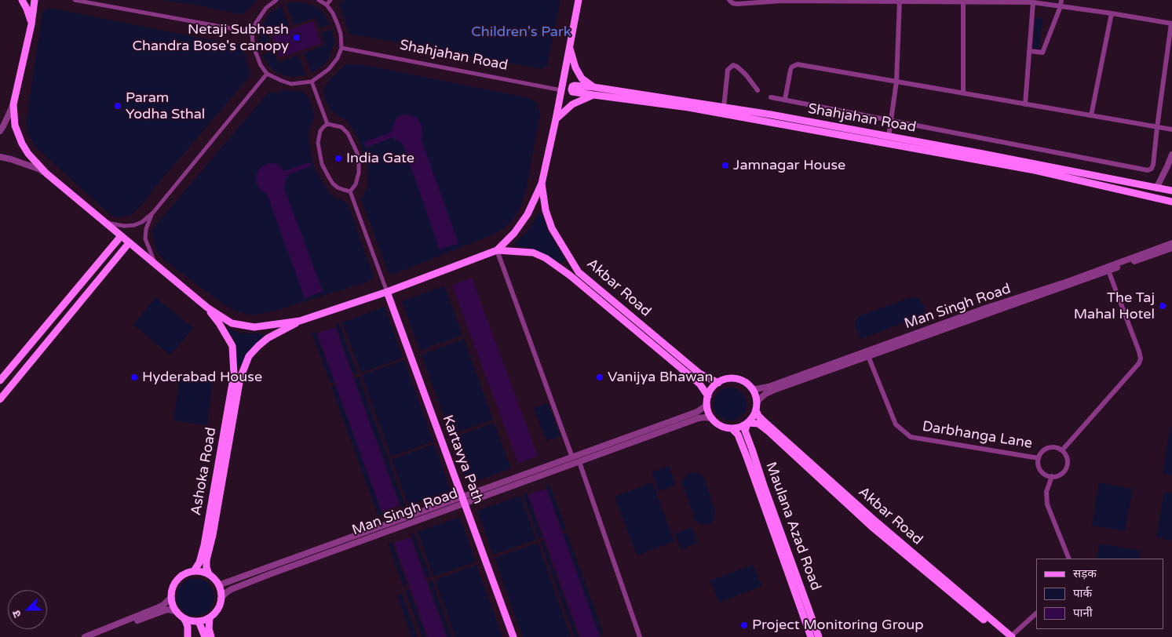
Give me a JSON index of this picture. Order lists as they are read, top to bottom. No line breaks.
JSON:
{"streets":{"main road":["Shahjahan Road","Akbar Road","Kartavya Path","Ashoka Road","Maulana Azad Road"],"street":["Man Singh Road","Darbhanga Lane"]},"crossings":[["Akbar Road","Man Singh Road"],["Akbar Road","Maulana Azad Road"],["Man Singh Road","Darbhanga Lane"],["Man Singh Road","Kartavya Path"],["Man Singh Road","Ashoka Road"],["Man Singh Road","Maulana Azad Road"]],"parks":["Children's Park"],"places":["Netaji Subhash Chandra Bose's canopy","Param Yodha Sthal","India Gate","Jamnagar House","The Taj Mahal Hotel","Hyderabad House","Vanijya Bhawan","Project Monitoring Group"],"legend":["सड़क","पार्क","पानी"],"north":"bottom left"}
